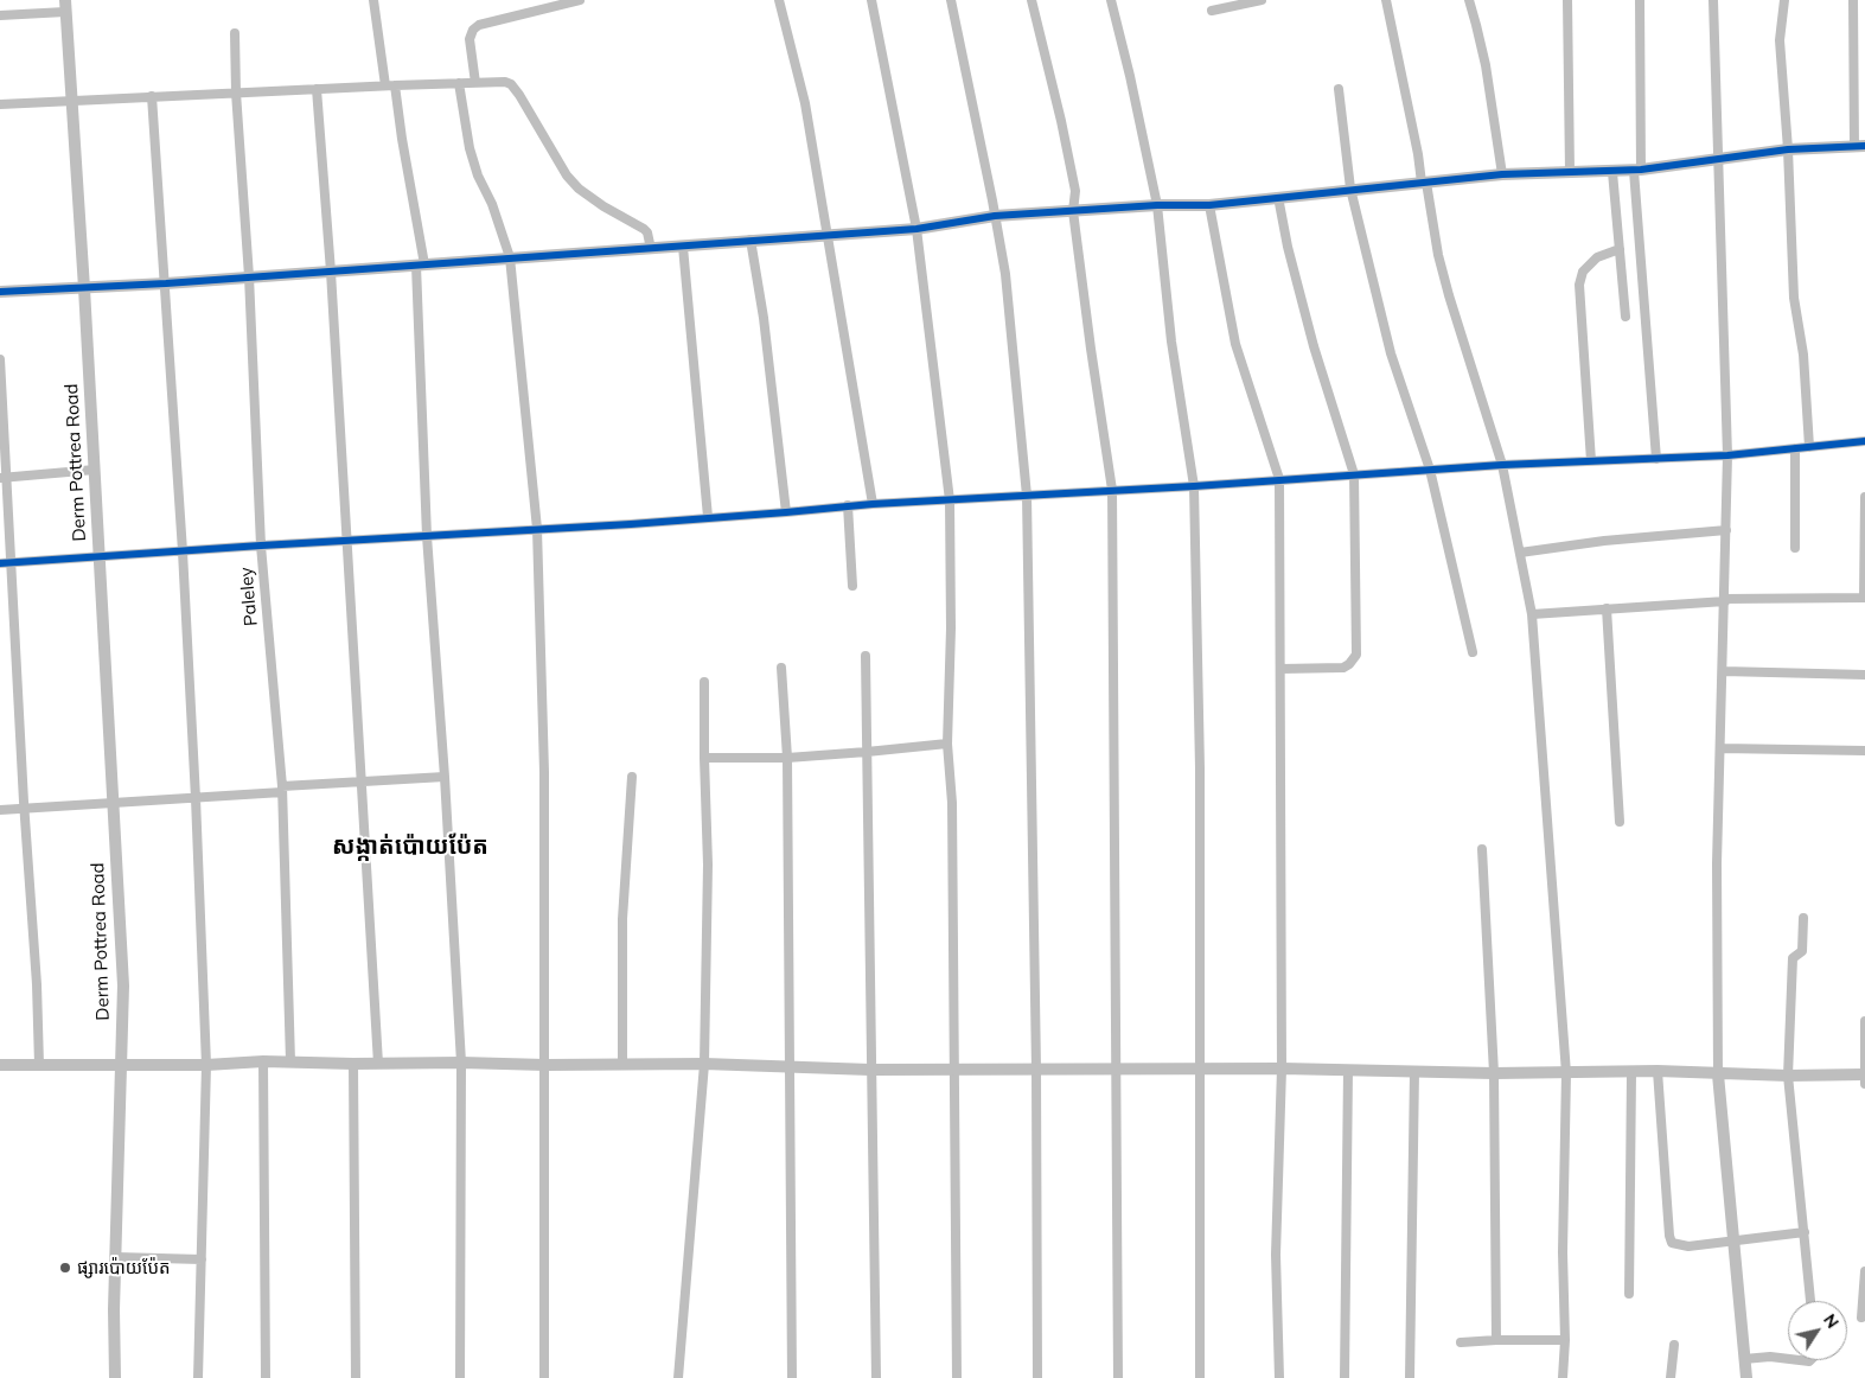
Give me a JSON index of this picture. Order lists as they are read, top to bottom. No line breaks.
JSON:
{"streets":{"street":["Derm Pottrea Road","Paleley"]},"districts":["សង្កាត់ប៉ោយប៉ែត"],"places":["ផ្សារប៉ោយប៉ែត"],"north":"top right"}
